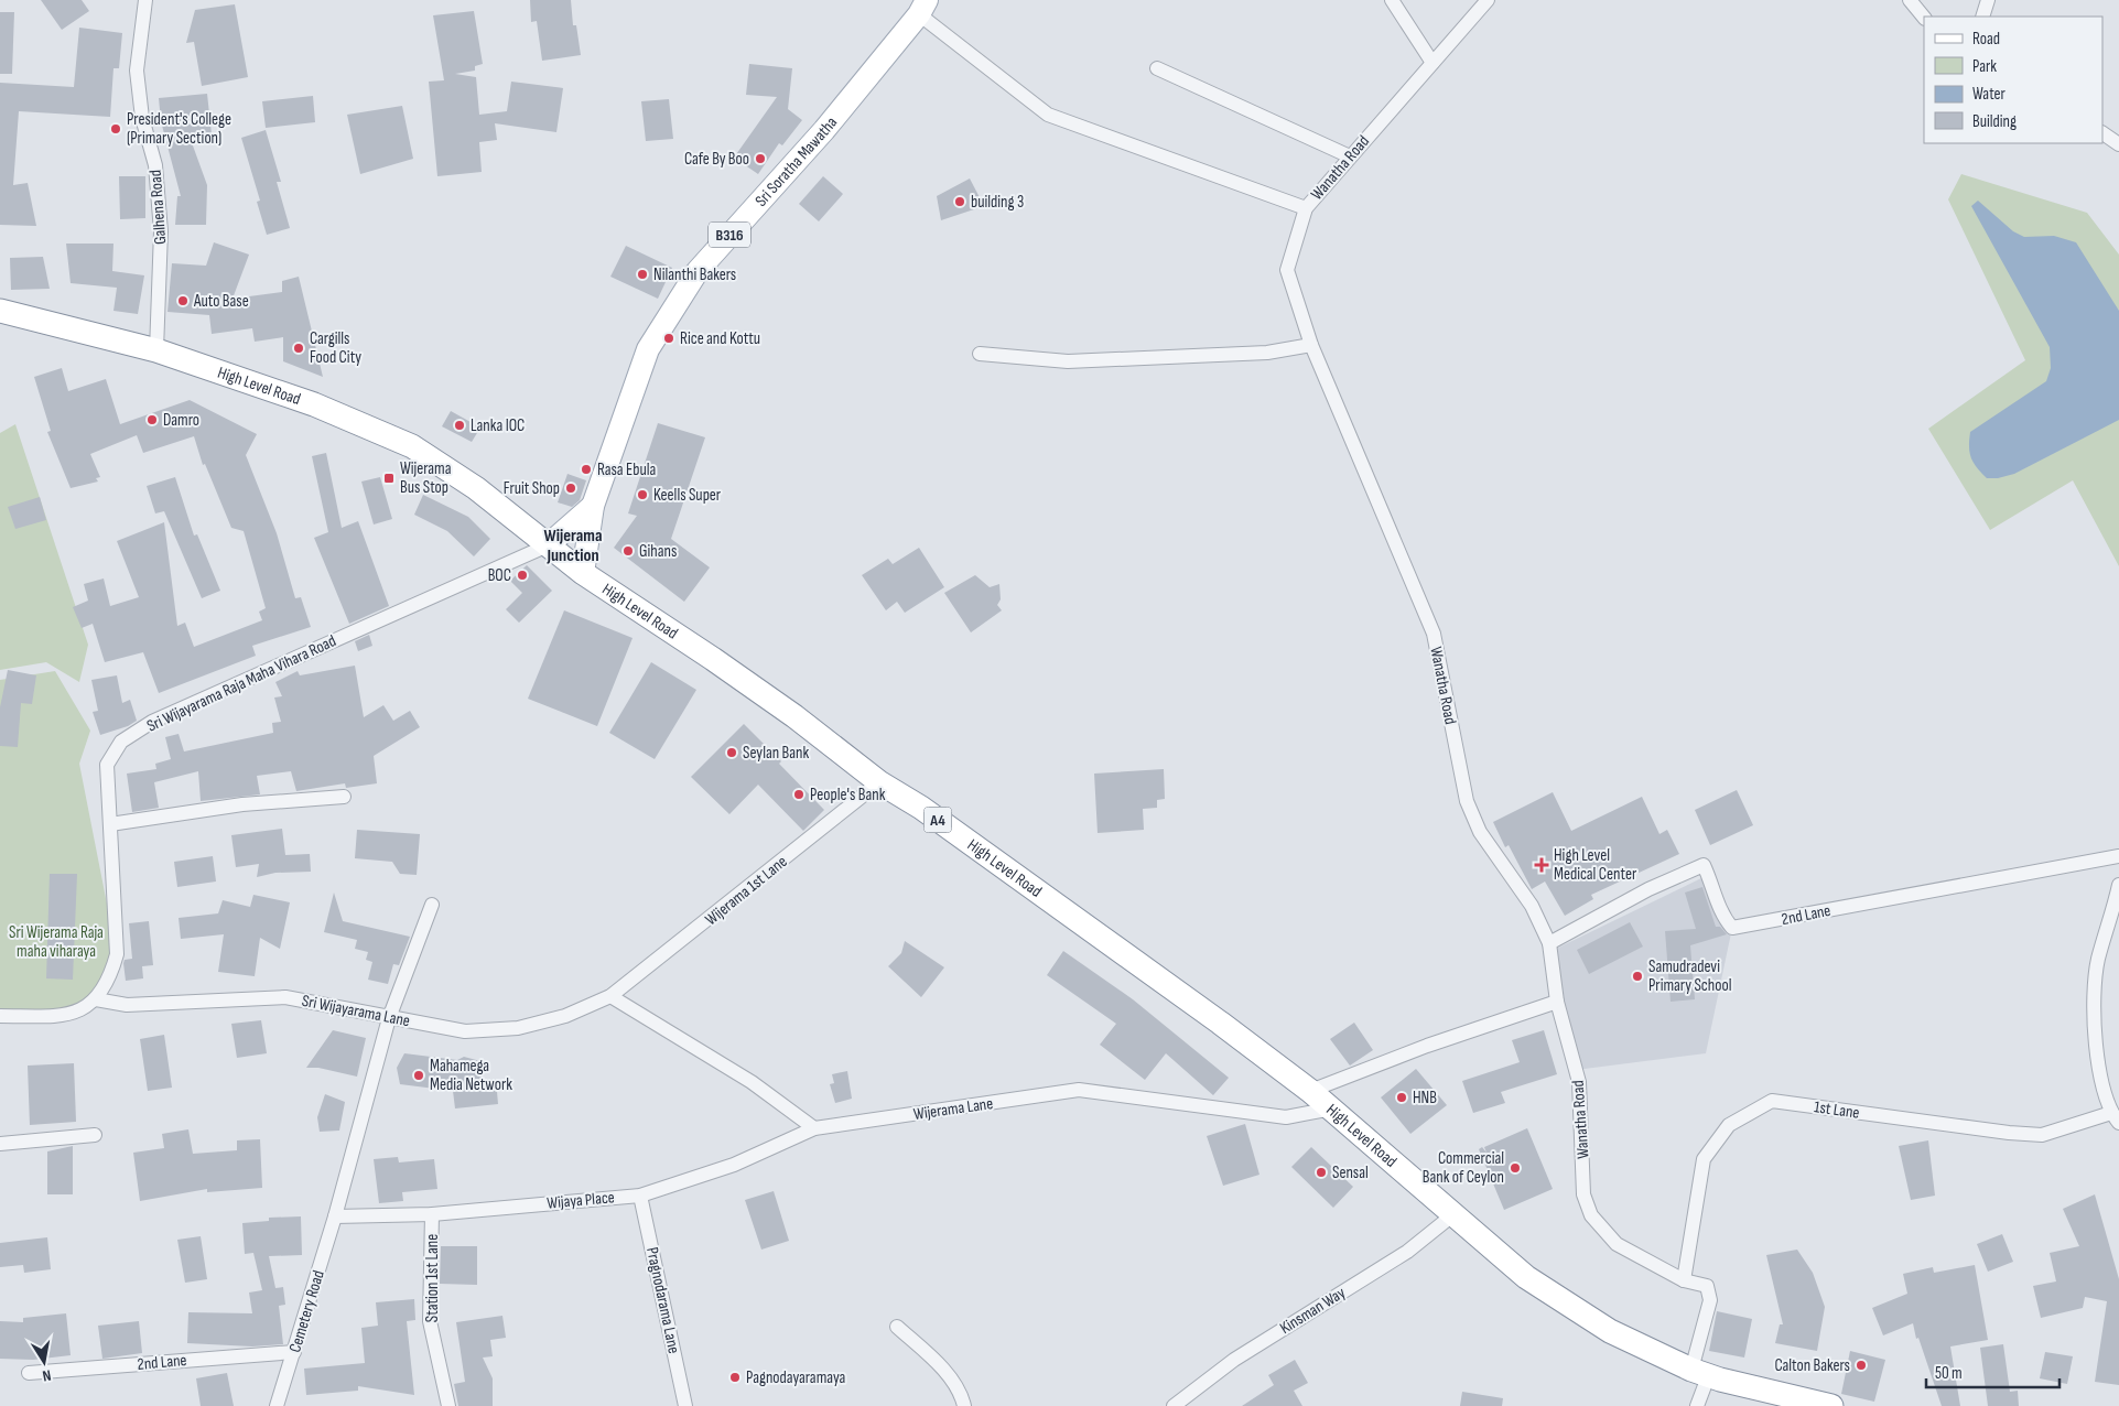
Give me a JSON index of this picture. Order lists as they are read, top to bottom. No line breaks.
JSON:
{"streets":{"highway":["High Level Road","A4"],"main road":["Sri Soratha Mawatha","B316"],"street":["Wanatha Road","Galhena Road","Sri Wijayarama Raja Maha Vihara Road","Wijerama 1st Lane","2nd Lane","Sri Wijayarama Lane","Wijerama Lane","1st Lane","Wijaya Place","Station 1st Lane","Pragnodarama Lane","Kinsman Way","Cemetery Road"]},"crossings":[["Sri Soratha Mawatha","High Level Road"],["Sri Soratha Mawatha","Sri Wijayarama Raja Maha Vihara Road"],["Wanatha Road","High Level Road"],["Wanatha Road","2nd Lane"],["Wanatha Road","1st Lane"],["Galhena Road","High Level Road"],["High Level Road","Sri Wijayarama Raja Maha Vihara Road"],["High Level Road","Wijerama 1st Lane"],["High Level Road","Wijerama Lane"],["High Level Road","Kinsman Way"],["Sri Wijayarama Raja Maha Vihara Road","Sri Wijayarama Lane"],["Wijerama 1st Lane","Sri Wijayarama Lane"],["2nd Lane","Cemetery Road"],["Sri Wijayarama Lane","Cemetery Road"],["Wijerama Lane","Wijaya Place"],["Wijaya Place","Station 1st Lane"],["Wijaya Place","Pragnodarama Lane"],["Wijaya Place","Cemetery Road"]],"districts":["Wijerama Junction"],"parks":["Sri Wijerama Raja maha viharaya"],"places":{"other":["President's College (Primary Section)","Cafe By Boo","building 3","Nilanthi Bakers","Auto Base","Rice and Kottu","Cargills Food City","Damro","Lanka IOC","Rasa Ebula","Fruit Shop","Keells Super","Gihans","BOC","Seylan Bank","People's Bank","Samudradevi Primary School","Mahamega Media Network","HNB","Commercial Bank of Ceylon","Sensal","Calton Bakers","Pagnodayaramaya"],"transit":["Wijerama Bus Stop"],"health":["High Level Medical Center"]},"legend":["Road","Park","Water","Building"],"scale_bar":"50 m","north":"bottom"}
